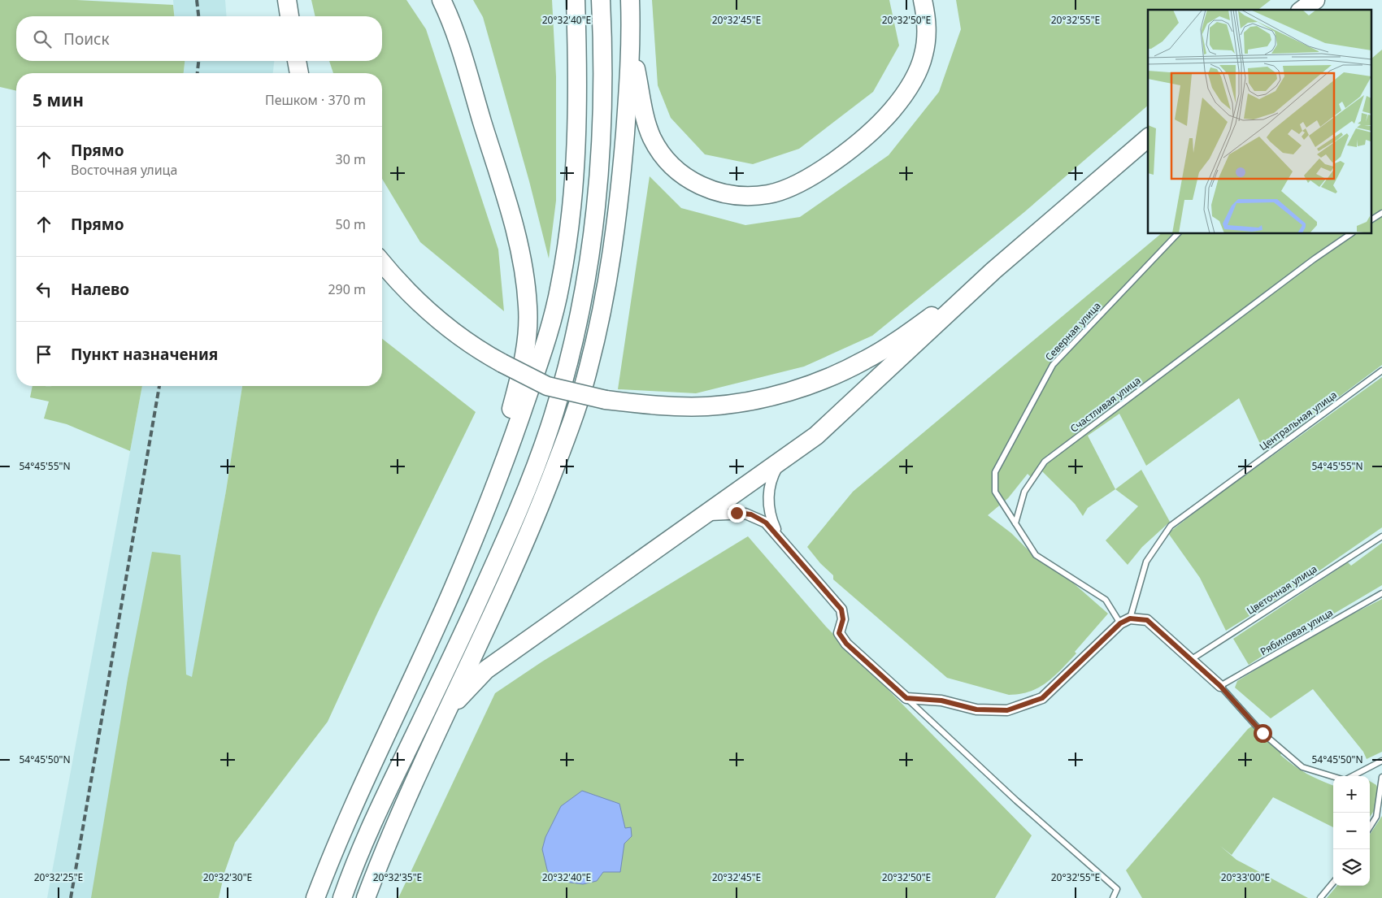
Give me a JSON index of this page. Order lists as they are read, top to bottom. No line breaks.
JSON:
{"streets":{"lane":["Северная улица","Счастливая улица","Центральная улица","Цветочная улица","Рябиновая улица"]},"crossings":[["Северная улица","Счастливая улица"]],"page":{"search":"Поиск","heading":["5 мин","Пешком · 370 m"],"list":[["Прямо","Восточная улица","30 m"],["Прямо","50 m"],["Налево","290 m"],"Пункт назначения"],"map_buttons":["+","−"]},"coordinates":["20°32'40\"E","20°32'45\"E","20°32'50\"E","20°32'55\"E","54°45'55\"N","54°45'50\"N","20°32'25\"E","20°32'30\"E","20°32'35\"E","20°33'00\"E"]}
